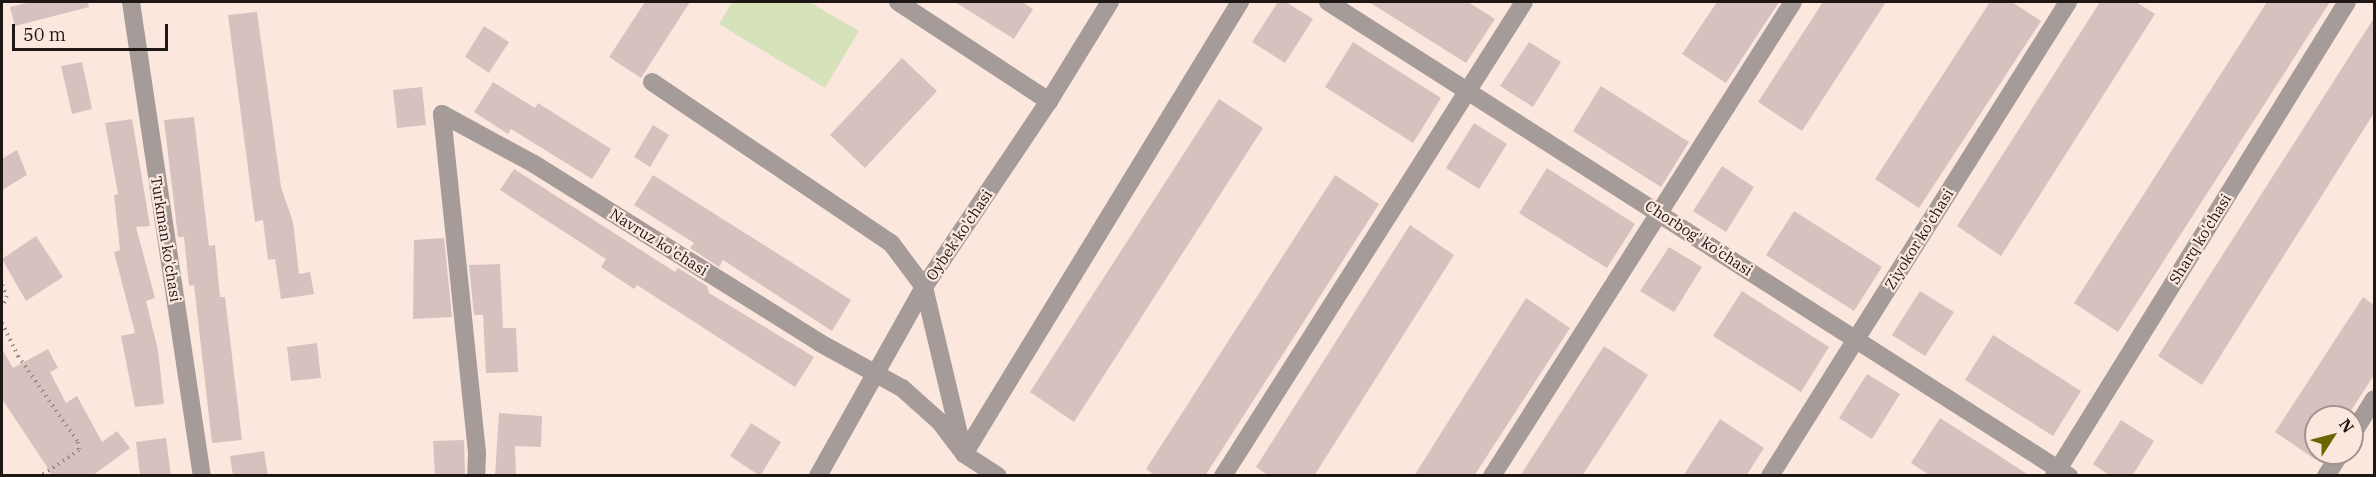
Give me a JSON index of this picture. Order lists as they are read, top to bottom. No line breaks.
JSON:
{"streets":{"street":["Oybek ko'chasi","Chorbog' ko'chasi","Turkman ko'chasi","Ziyokor ko'chasi","Sharq ko'chasi","Navruz ko'chasi"]},"crossings":[["Oybek ko'chasi","Navruz ko'chasi"],["Chorbog' ko'chasi","Ziyokor ko'chasi"],["Chorbog' ko'chasi","Sharq ko'chasi"]],"scale_bar":"50 m","north":"top right"}
